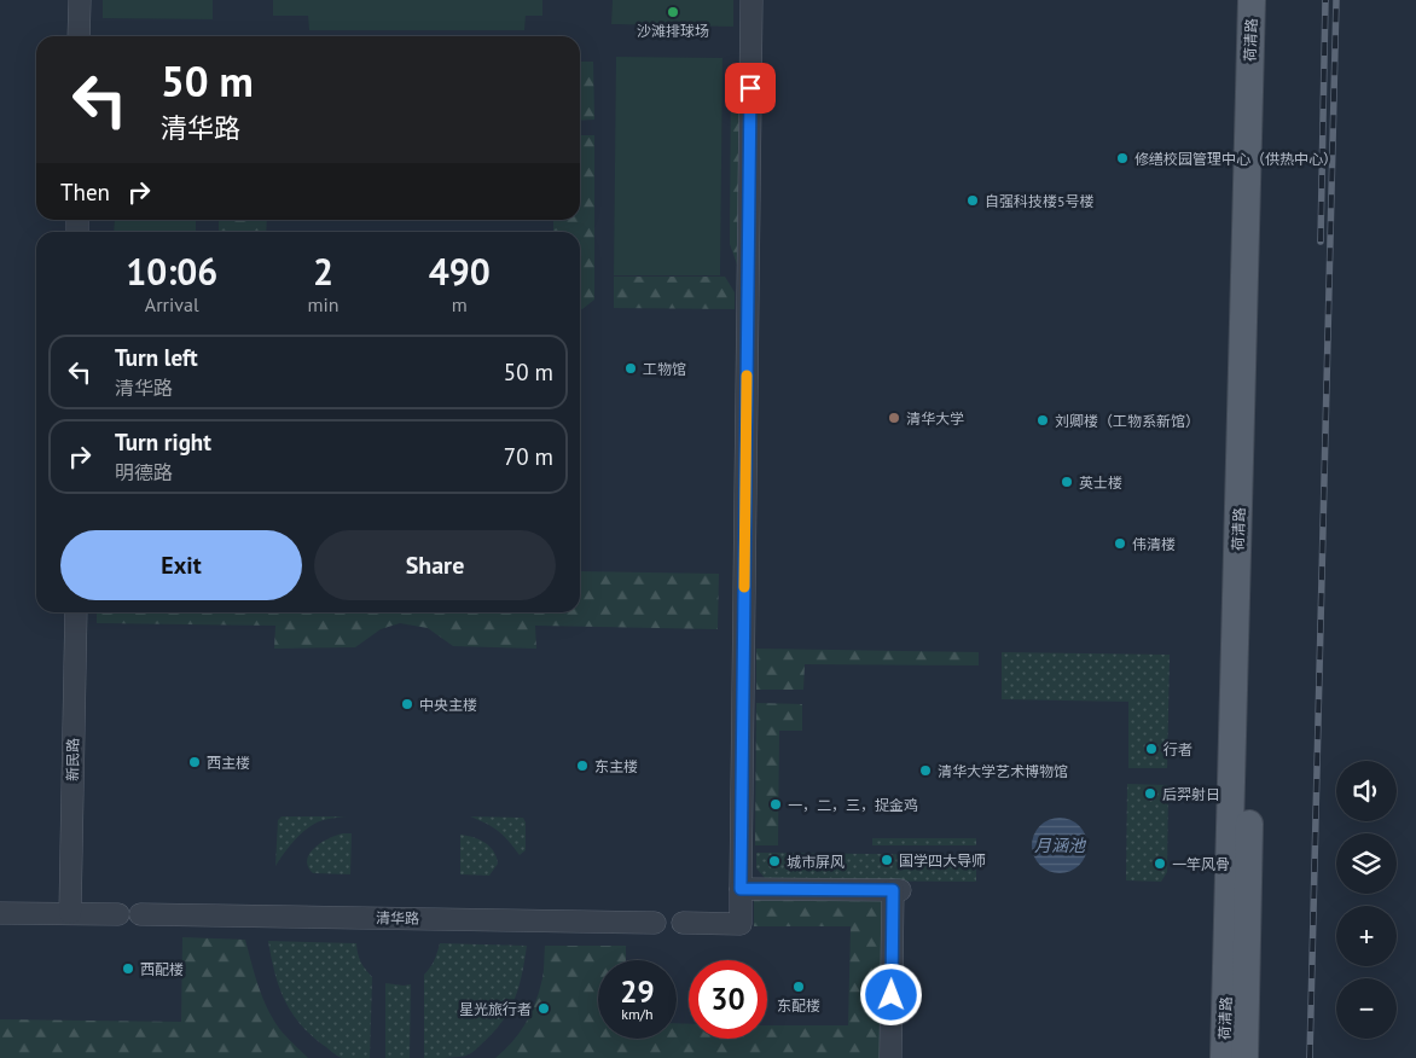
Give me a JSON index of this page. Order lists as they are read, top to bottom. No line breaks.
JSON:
{"streets":{"main road":["荷清路"],"street":["新民路","清华路"]},"water":["月涵池"],"places":["沙滩排球场","修缮校园管理中心（供热中心）","自强科技楼5号楼","工物馆","清华大学","刘卿楼（工物系新馆）","英士楼","伟清楼","中央主楼","行者","西主楼","东主楼","清华大学艺术博物馆","后羿射日","一，二，三，捉金鸡","国学四大导师","城市屏风","一竿风骨","西配楼","东配楼","星光旅行者"],"page":{"turn":["50 m","清华路"],"then":"Then","eta":["10:06","Arrival","2","min","490","m"],"list":[{"name":"Turn left","note":"清华路","value":"50 m"},{"name":"Turn right","note":"明德路","value":"70 m"}],"buttons":["Exit","Share"],"map_buttons":["+","−"],"speed":"29 km/h","limit":"30"}}
